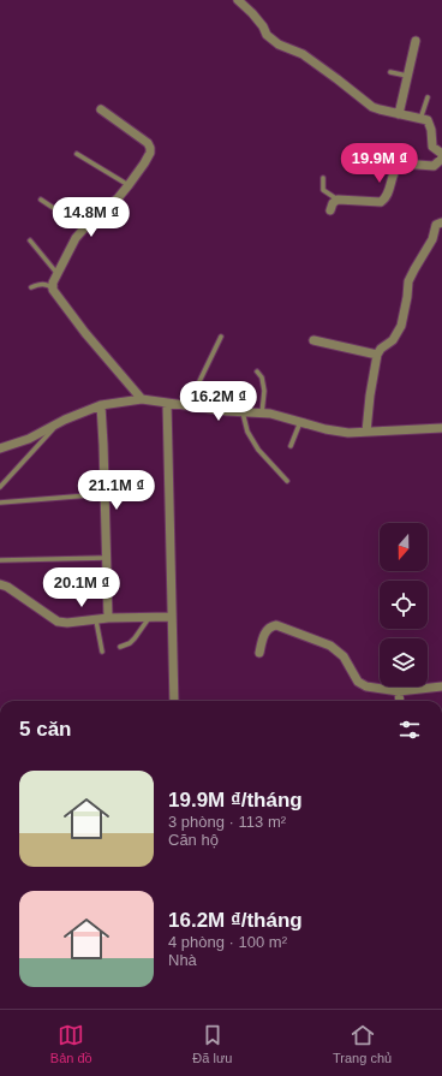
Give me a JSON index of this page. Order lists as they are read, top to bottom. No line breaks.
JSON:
{"north":"bottom","page":{"price":["19.9M ₫","14.8M ₫","16.2M ₫","21.1M ₫","20.1M ₫"],"heading":"5 căn","list":[{"name":"19.9M ₫/tháng","note":"3 phòng · 113 m² · Căn hộ"},{"name":"16.2M ₫/tháng","note":"4 phòng · 100 m² · Nhà"}],"tabs":["Bản đồ","Đã lưu","Trang chủ"]}}
